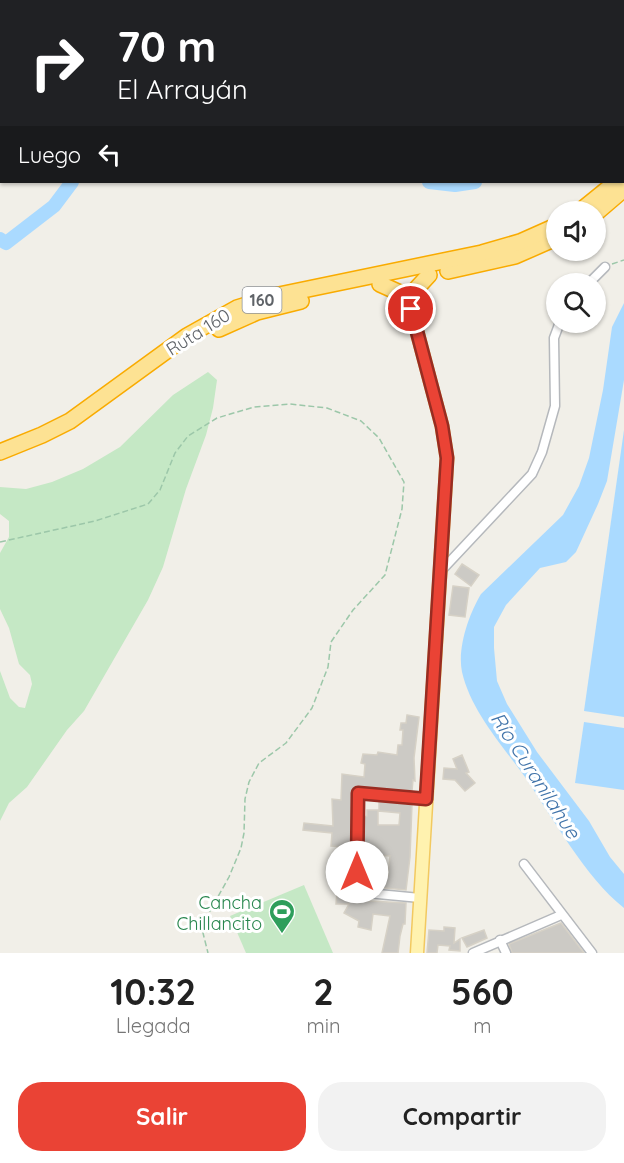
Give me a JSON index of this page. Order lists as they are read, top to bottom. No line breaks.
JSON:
{"streets":{"highway":["160","Ruta 160"]},"water":["Río Curanilahue"],"places":{"sports":["Cancha Chillancito"]},"page":{"turn":["70 m","El Arrayán"],"then":"Luego","eta":["10:32","Llegada","2","min","560","m"],"buttons":["Salir","Compartir"]}}
